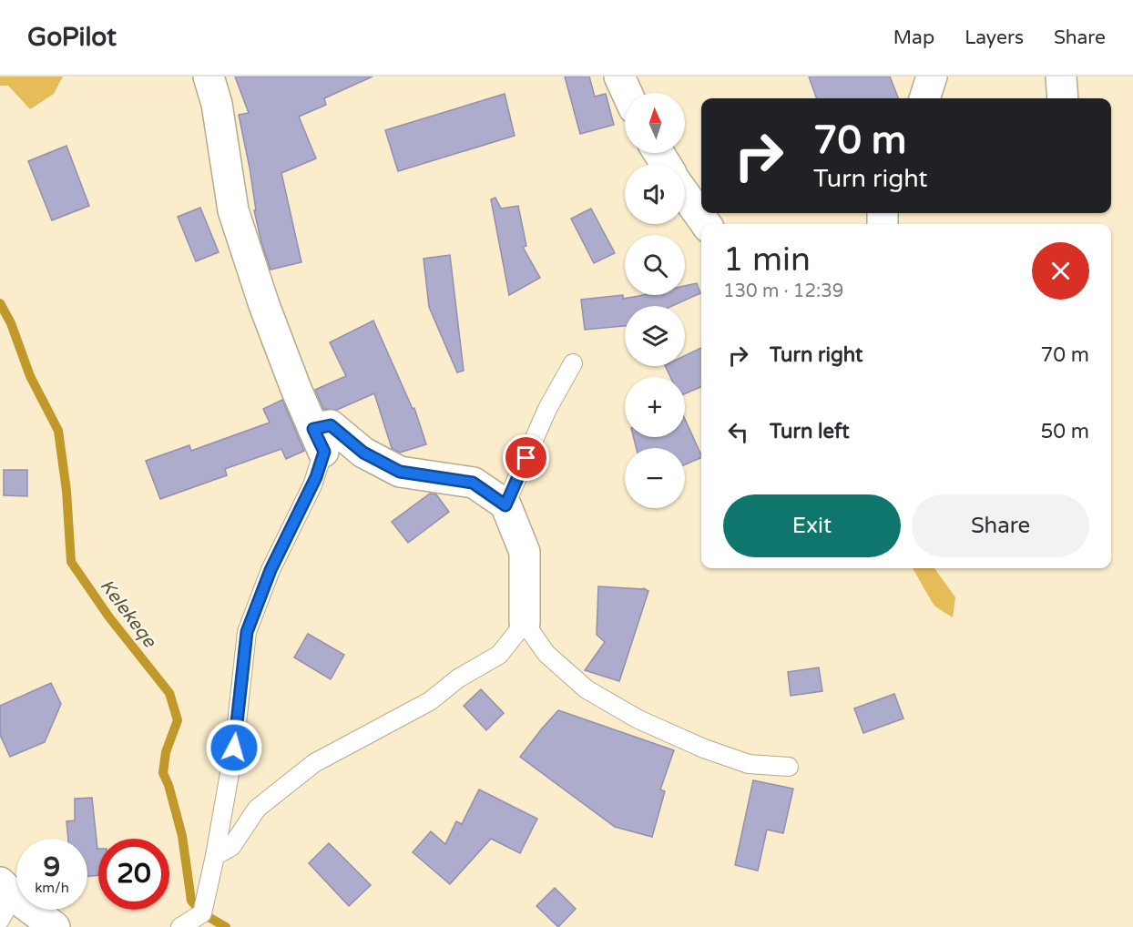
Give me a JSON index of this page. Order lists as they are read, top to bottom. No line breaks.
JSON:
{"water":["Kelekeqe"],"north":"top","page":{"header":"GoPilot","nav":["Map","Layers","Share"],"map_buttons":["+","−"],"turn":["70 m","Turn right"],"heading":["1 min","130 m · 12:39"],"list":[{"name":"Turn right","value":"70 m"},{"name":"Turn left","value":"50 m"}],"buttons":["Exit","Share"],"speed":"9 km/h","limit":"20"}}
